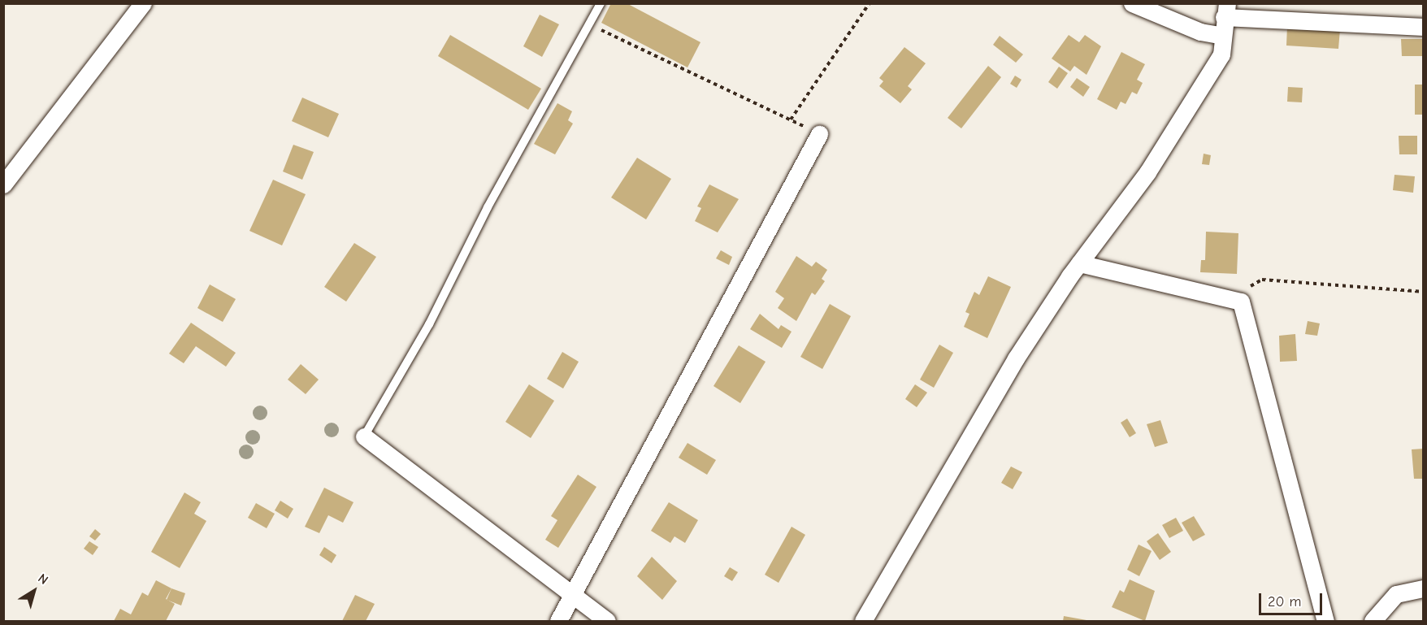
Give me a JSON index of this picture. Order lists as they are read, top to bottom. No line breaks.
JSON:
{"scale_bar":"20 m","north":"top right"}
